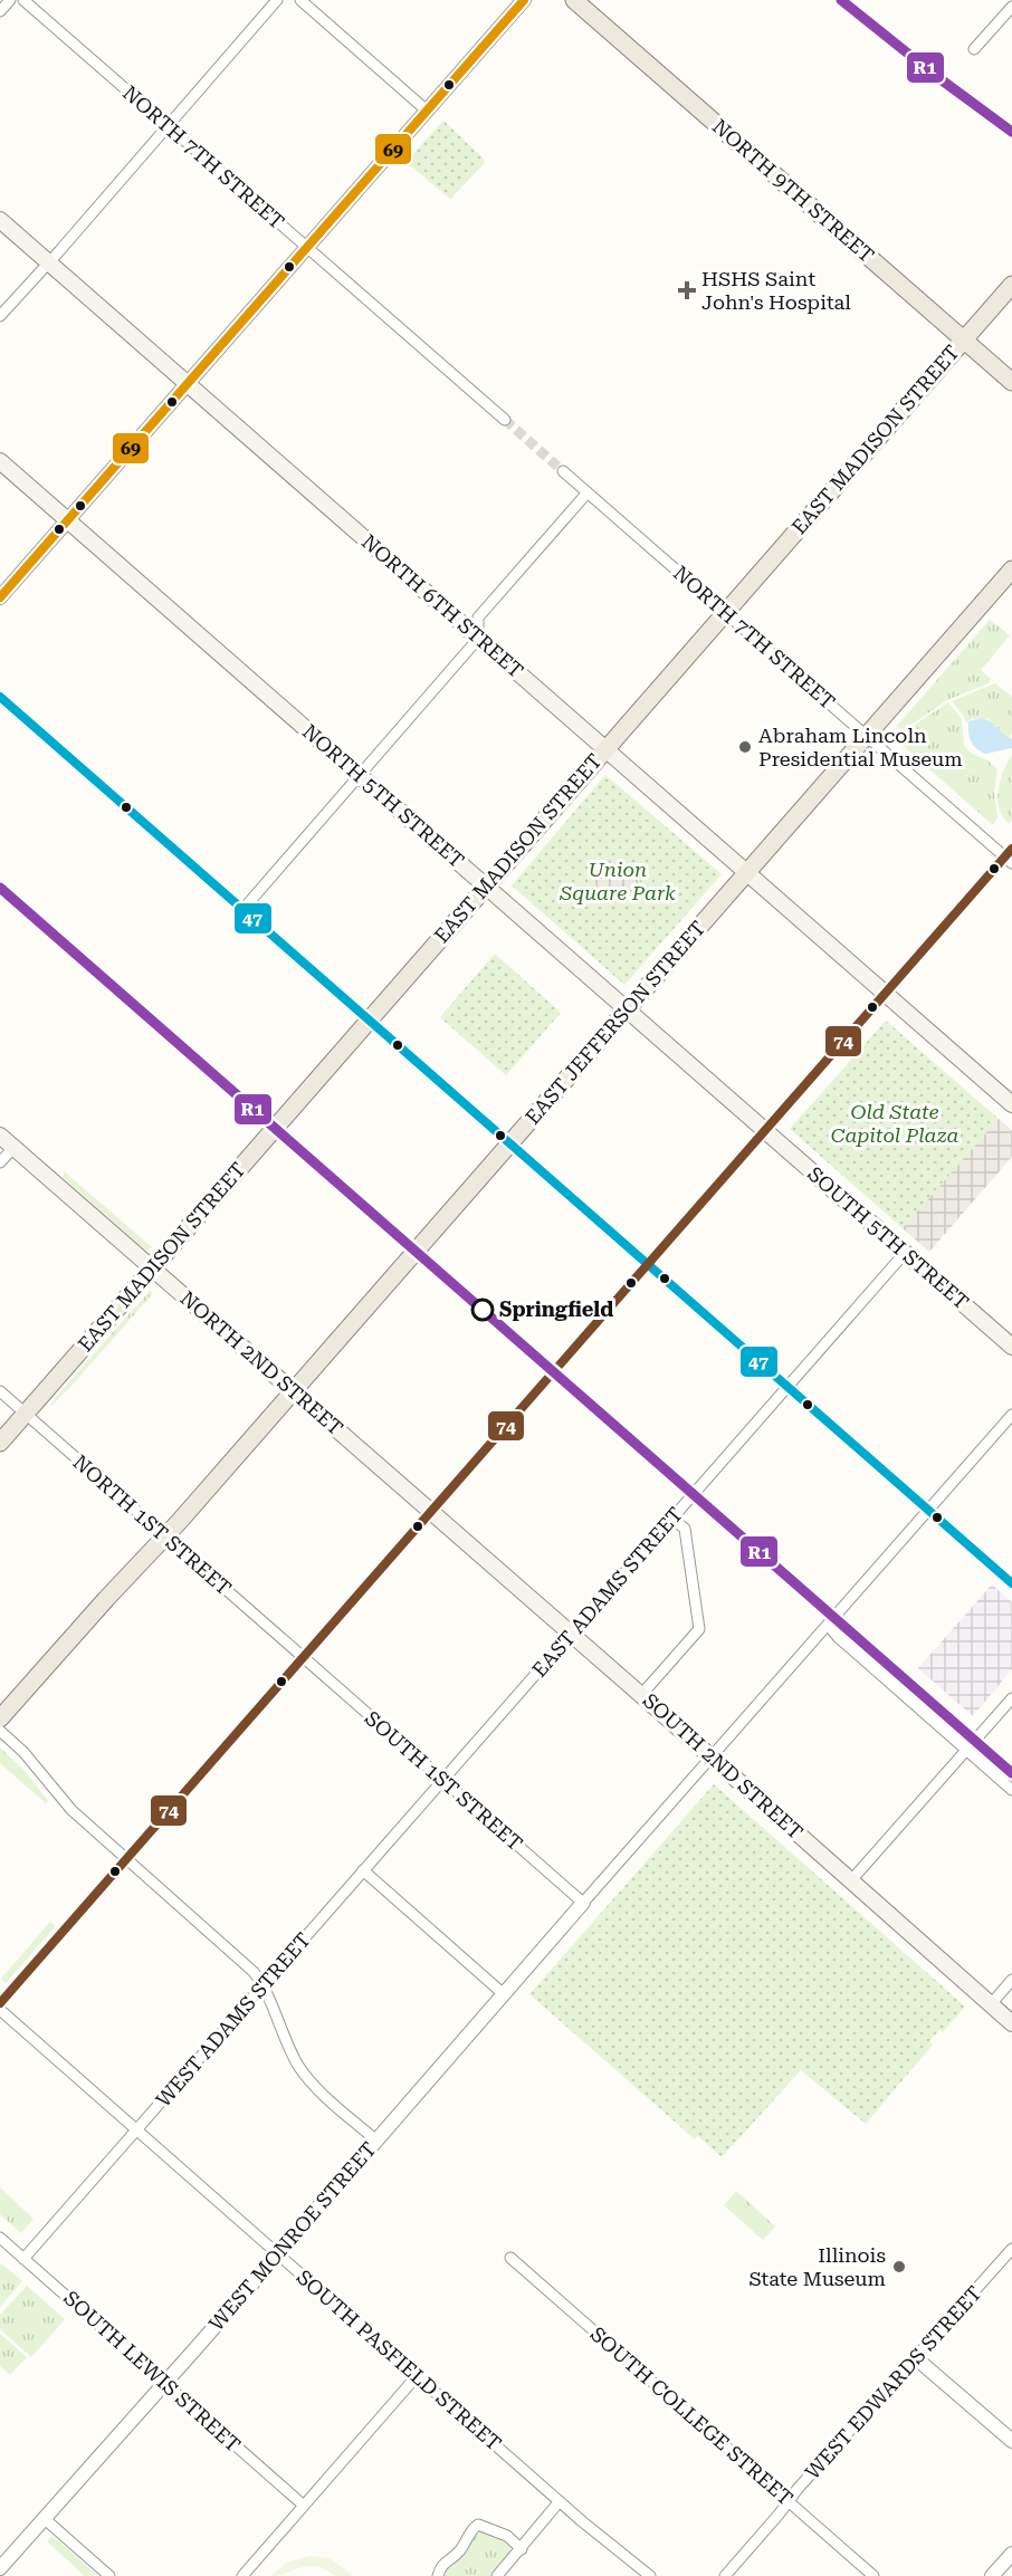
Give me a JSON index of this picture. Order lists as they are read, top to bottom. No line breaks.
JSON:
{"streets":{"main road":["NORTH 9TH STREET","EAST MADISON STREET","NORTH 6TH STREET","NORTH 5TH STREET","EAST JEFFERSON STREET","SOUTH 5TH STREET","NORTH 2ND STREET","SOUTH 2ND STREET"],"street":["NORTH 7TH STREET","NORTH 1ST STREET","EAST ADAMS STREET","SOUTH 1ST STREET","WEST ADAMS STREET","WEST MONROE STREET","SOUTH PASFIELD STREET","SOUTH LEWIS STREET","WEST EDWARDS STREET","SOUTH COLLEGE STREET"]},"crossings":[["NORTH 7TH STREET","EAST MADISON STREET"],["NORTH 7TH STREET","EAST JEFFERSON STREET"],["NORTH 9TH STREET","EAST MADISON STREET"],["EAST MADISON STREET","NORTH 6TH STREET"],["EAST MADISON STREET","NORTH 5TH STREET"],["EAST MADISON STREET","NORTH 2ND STREET"],["EAST MADISON STREET","NORTH 1ST STREET"],["NORTH 6TH STREET","EAST JEFFERSON STREET"],["NORTH 5TH STREET","EAST JEFFERSON STREET"],["NORTH 5TH STREET","SOUTH 5TH STREET"],["EAST JEFFERSON STREET","NORTH 2ND STREET"],["EAST JEFFERSON STREET","NORTH 1ST STREET"],["SOUTH 5TH STREET","EAST ADAMS STREET"],["NORTH 2ND STREET","SOUTH 2ND STREET"],["NORTH 1ST STREET","SOUTH 1ST STREET"],["EAST ADAMS STREET","SOUTH 2ND STREET"],["EAST ADAMS STREET","SOUTH 1ST STREET"],["EAST ADAMS STREET","WEST ADAMS STREET"],["SOUTH 1ST STREET","WEST ADAMS STREET"],["SOUTH 1ST STREET","WEST MONROE STREET"],["WEST ADAMS STREET","SOUTH PASFIELD STREET"],["WEST ADAMS STREET","SOUTH LEWIS STREET"],["WEST MONROE STREET","SOUTH PASFIELD STREET"],["WEST MONROE STREET","SOUTH LEWIS STREET"],["WEST EDWARDS STREET","SOUTH COLLEGE STREET"]],"parks":["Union Square Park","Old State Capitol Plaza"],"places":{"health":["HSHS Saint John's Hospital"],"other":["Abraham Lincoln Presidential Museum","Springfield","Illinois State Museum"]},"lines":["transit line R1","transit line 69","transit line 47","transit line 74"]}
